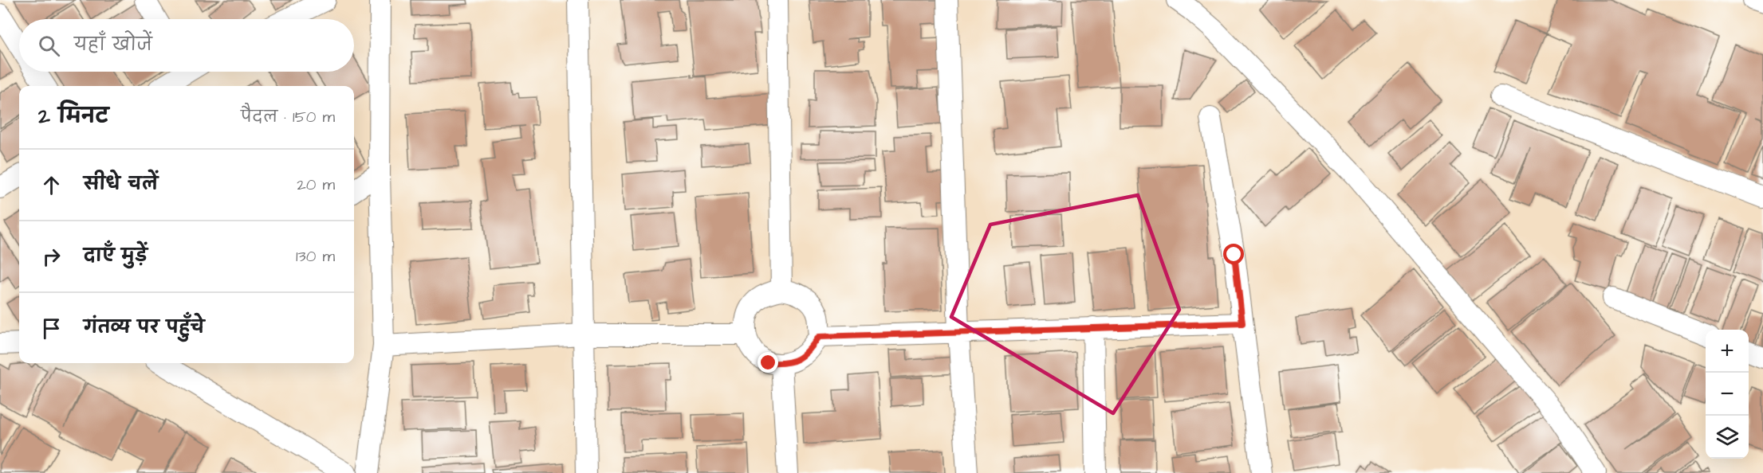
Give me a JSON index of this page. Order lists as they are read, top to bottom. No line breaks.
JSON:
{"page":{"search":"यहाँ खोजें","heading":["2 मिनट","पैदल · 150 m"],"list":[["सीधे चलें","20 m"],["दाएँ मुड़ें","130 m"],"गंतव्य पर पहुँचे"],"map_buttons":["+","−"]}}
